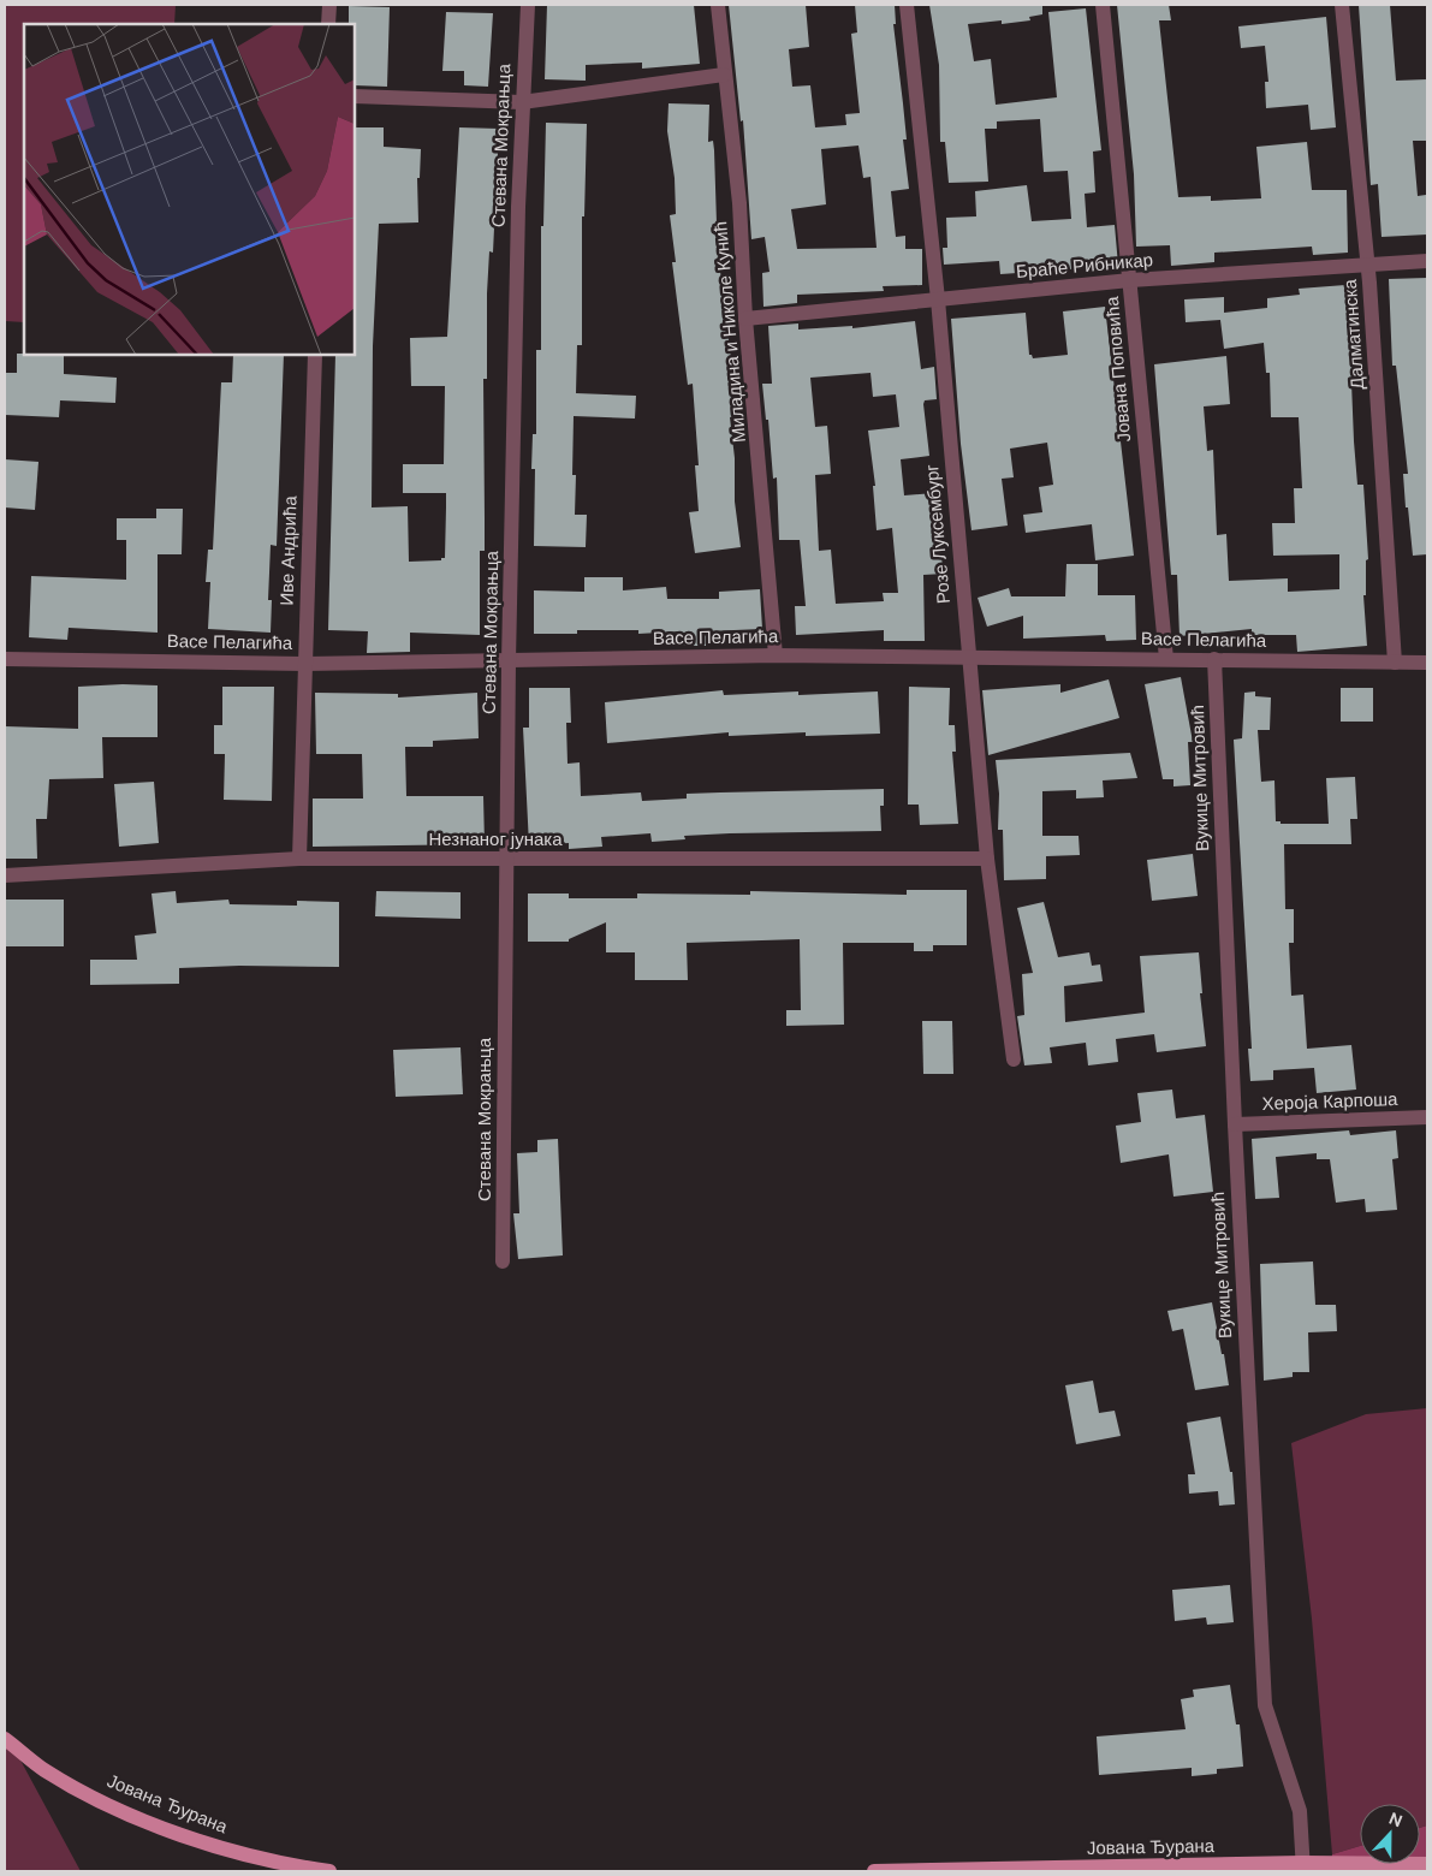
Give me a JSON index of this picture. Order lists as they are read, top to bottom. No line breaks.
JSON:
{"streets":{"main road":["Јована Ђурана"],"street":["Стевана Мокрањца","Браће Рибникар","Миладина и Николе Кунић","Далматинска","Јована Поповића","Розе Луксембург","Иве Андрића","Васе Пелагића","Вукице Митровић","Незнаног јунака","Хероја Карпоша"]},"crossings":[["Стевана Мокрањца","Васе Пелагића"],["Стевана Мокрањца","Незнаног јунака"],["Браће Рибникар","Миладина и Николе Кунић"],["Браће Рибникар","Далматинска"],["Браће Рибникар","Јована Поповића"],["Браће Рибникар","Розе Луксембург"],["Миладина и Николе Кунић","Васе Пелагића"],["Далматинска","Васе Пелагића"],["Јована Поповића","Васе Пелагића"],["Розе Луксембург","Васе Пелагића"],["Розе Луксембург","Незнаног јунака"],["Иве Андрића","Васе Пелагића"],["Иве Андрића","Незнаног јунака"],["Васе Пелагића","Вукице Митровић"],["Вукице Митровић","Хероја Карпоша"],["Вукице Митровић","Јована Ђурана"]],"north":"top"}
